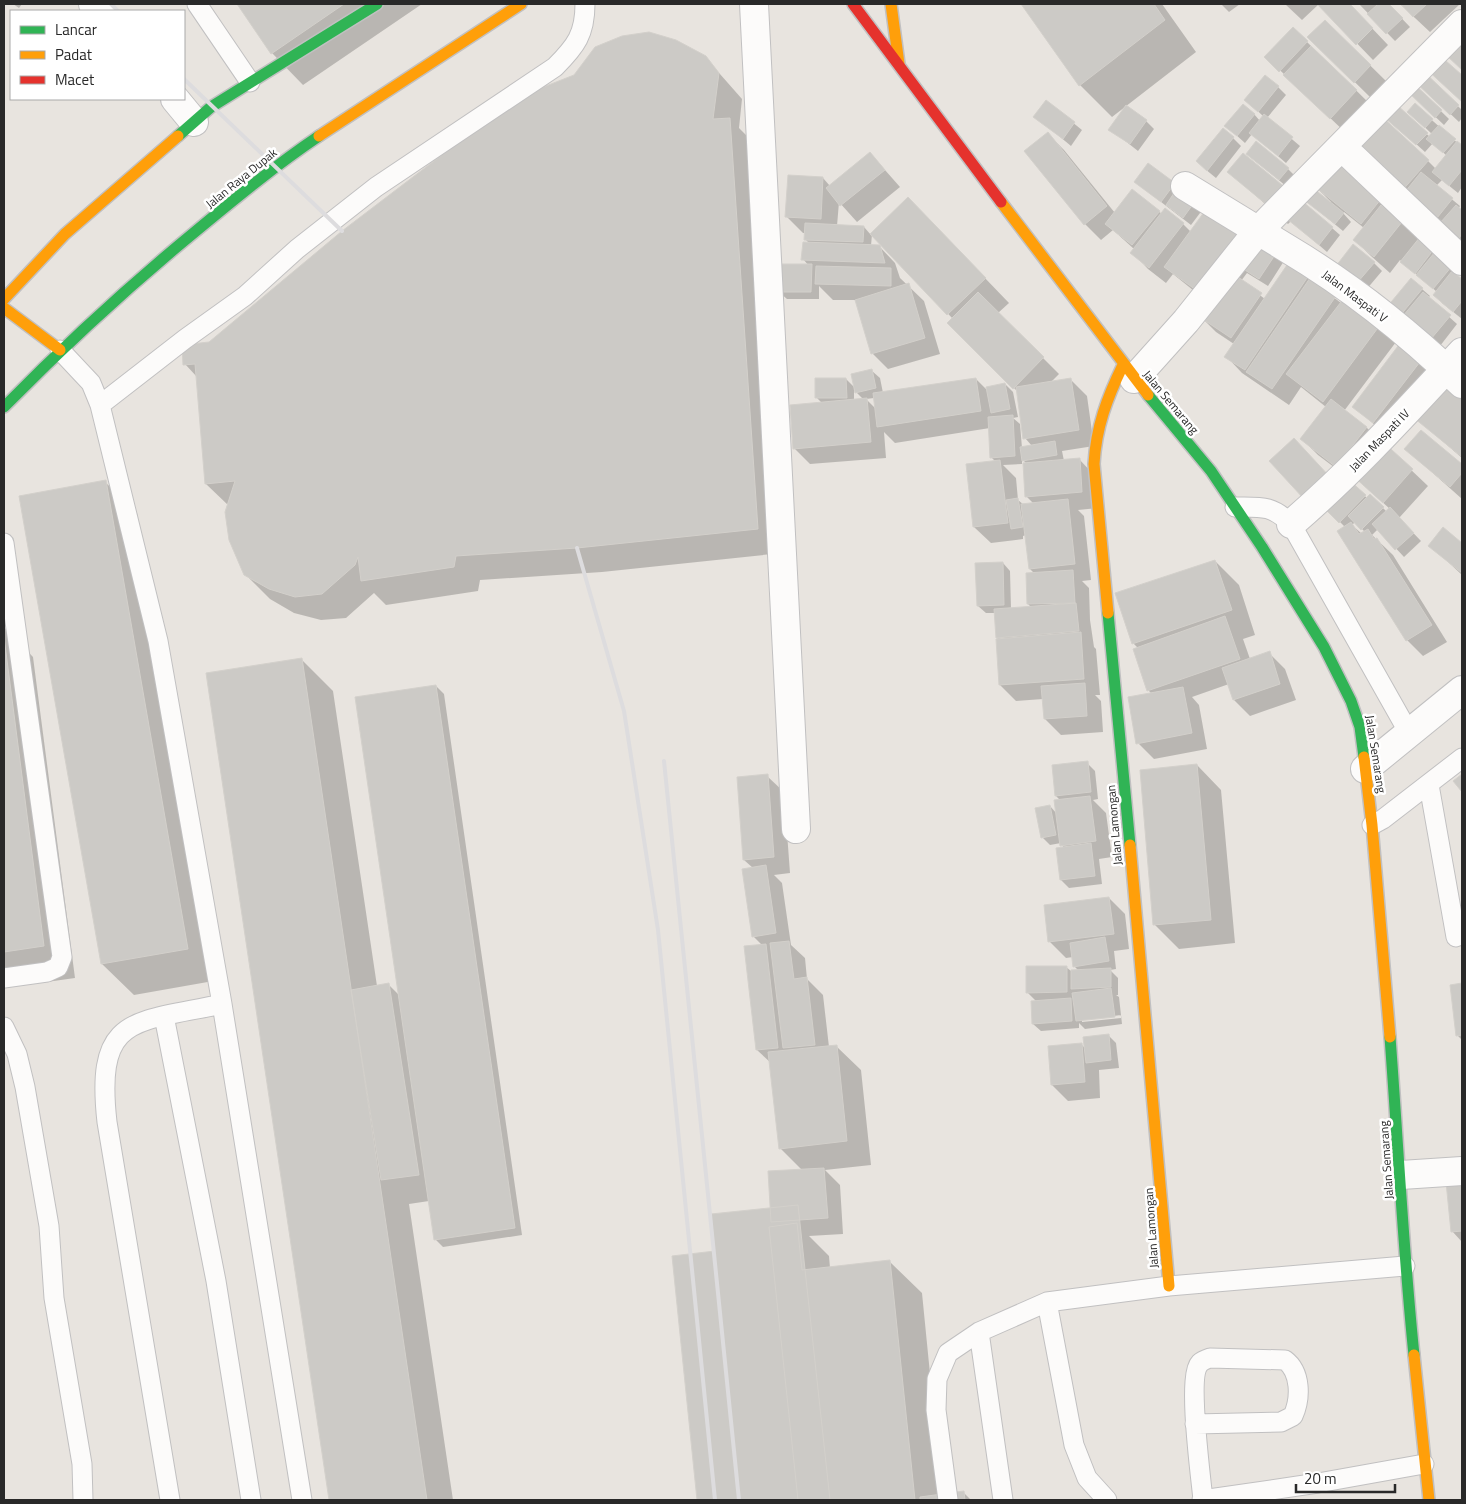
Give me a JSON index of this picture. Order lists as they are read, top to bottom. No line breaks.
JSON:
{"streets":{"street":["Jalan Raya Dupak","Jalan Maspati V","Jalan Semarang","Jalan Maspati IV","Jalan Lamongan"]},"crossings":[["Jalan Maspati V","Jalan Maspati IV"],["Jalan Semarang","Jalan Lamongan"]],"legend":["Lancar","Padat","Macet"],"scale_bar":"20 m"}
